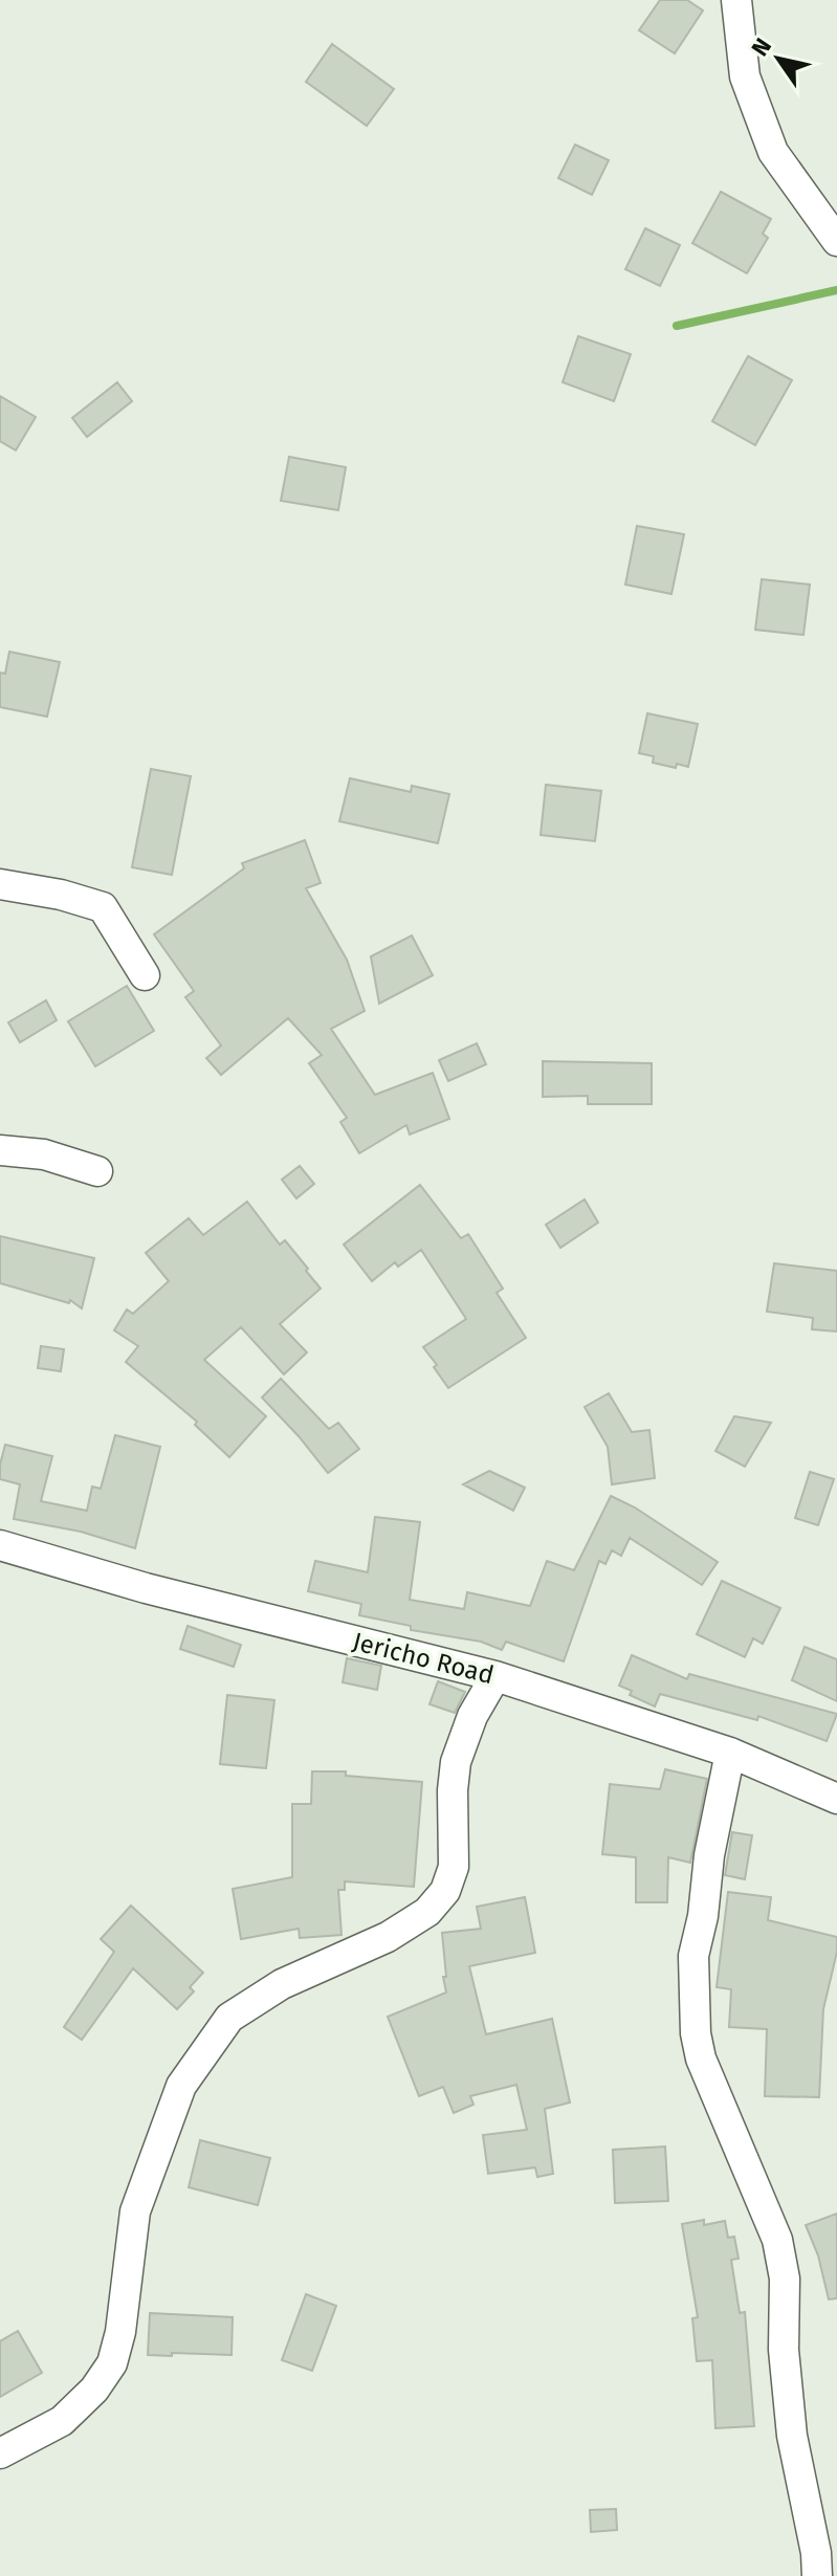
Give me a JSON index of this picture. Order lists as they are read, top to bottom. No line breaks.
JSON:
{"streets":{"street":["Jericho Road"]},"north":"top left"}
